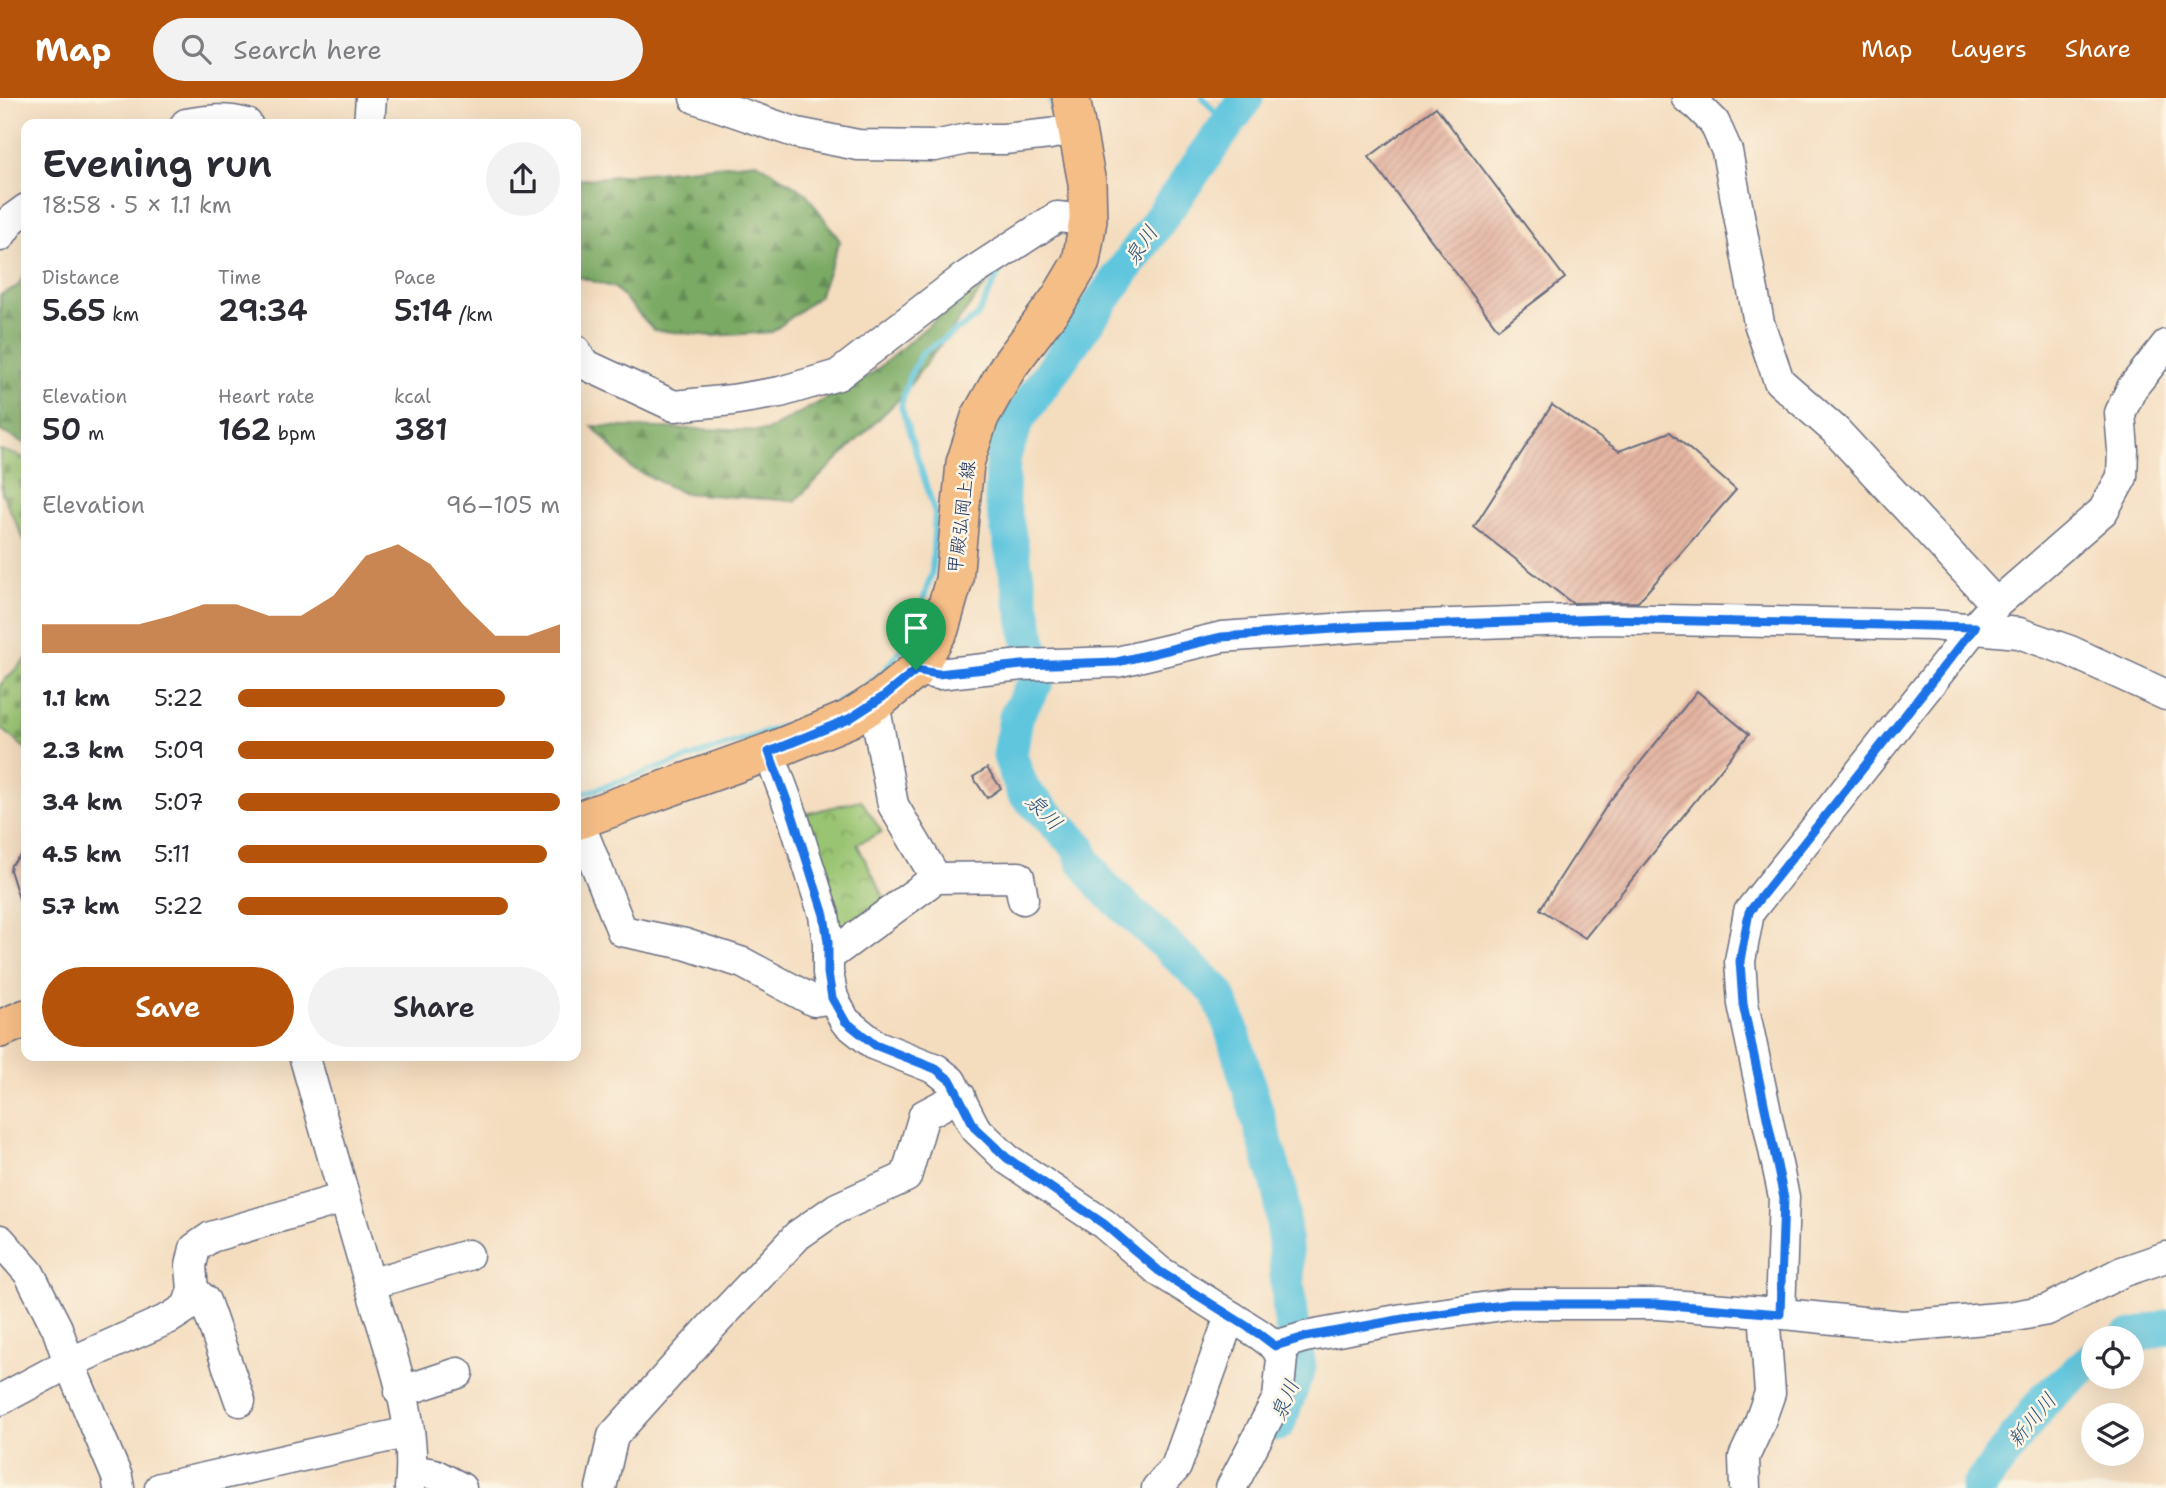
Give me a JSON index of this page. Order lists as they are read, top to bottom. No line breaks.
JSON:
{"streets":{"main road":["甲殿弘岡上線"]},"water":["泉川","新川川"],"page":{"header":"Map","search":"Search here","nav":["Map","Layers","Share"],"heading":["Evening run","18:58 · 5 × 1.1 km"],"stats":[["Distance","5.65 km"],["Time","29:34"],["Pace","5:14 /km"],["Elevation","50 m"],["Heart rate","162 bpm"],["kcal","381"]],"chart":["Elevation","96–105 m"],"list":[{"name":"1.1 km","note":"5:22"},{"name":"2.3 km","note":"5:09"},{"name":"3.4 km","note":"5:07"},{"name":"4.5 km","note":"5:11"},{"name":"5.7 km","note":"5:22"}],"buttons":["Save","Share"]}}
